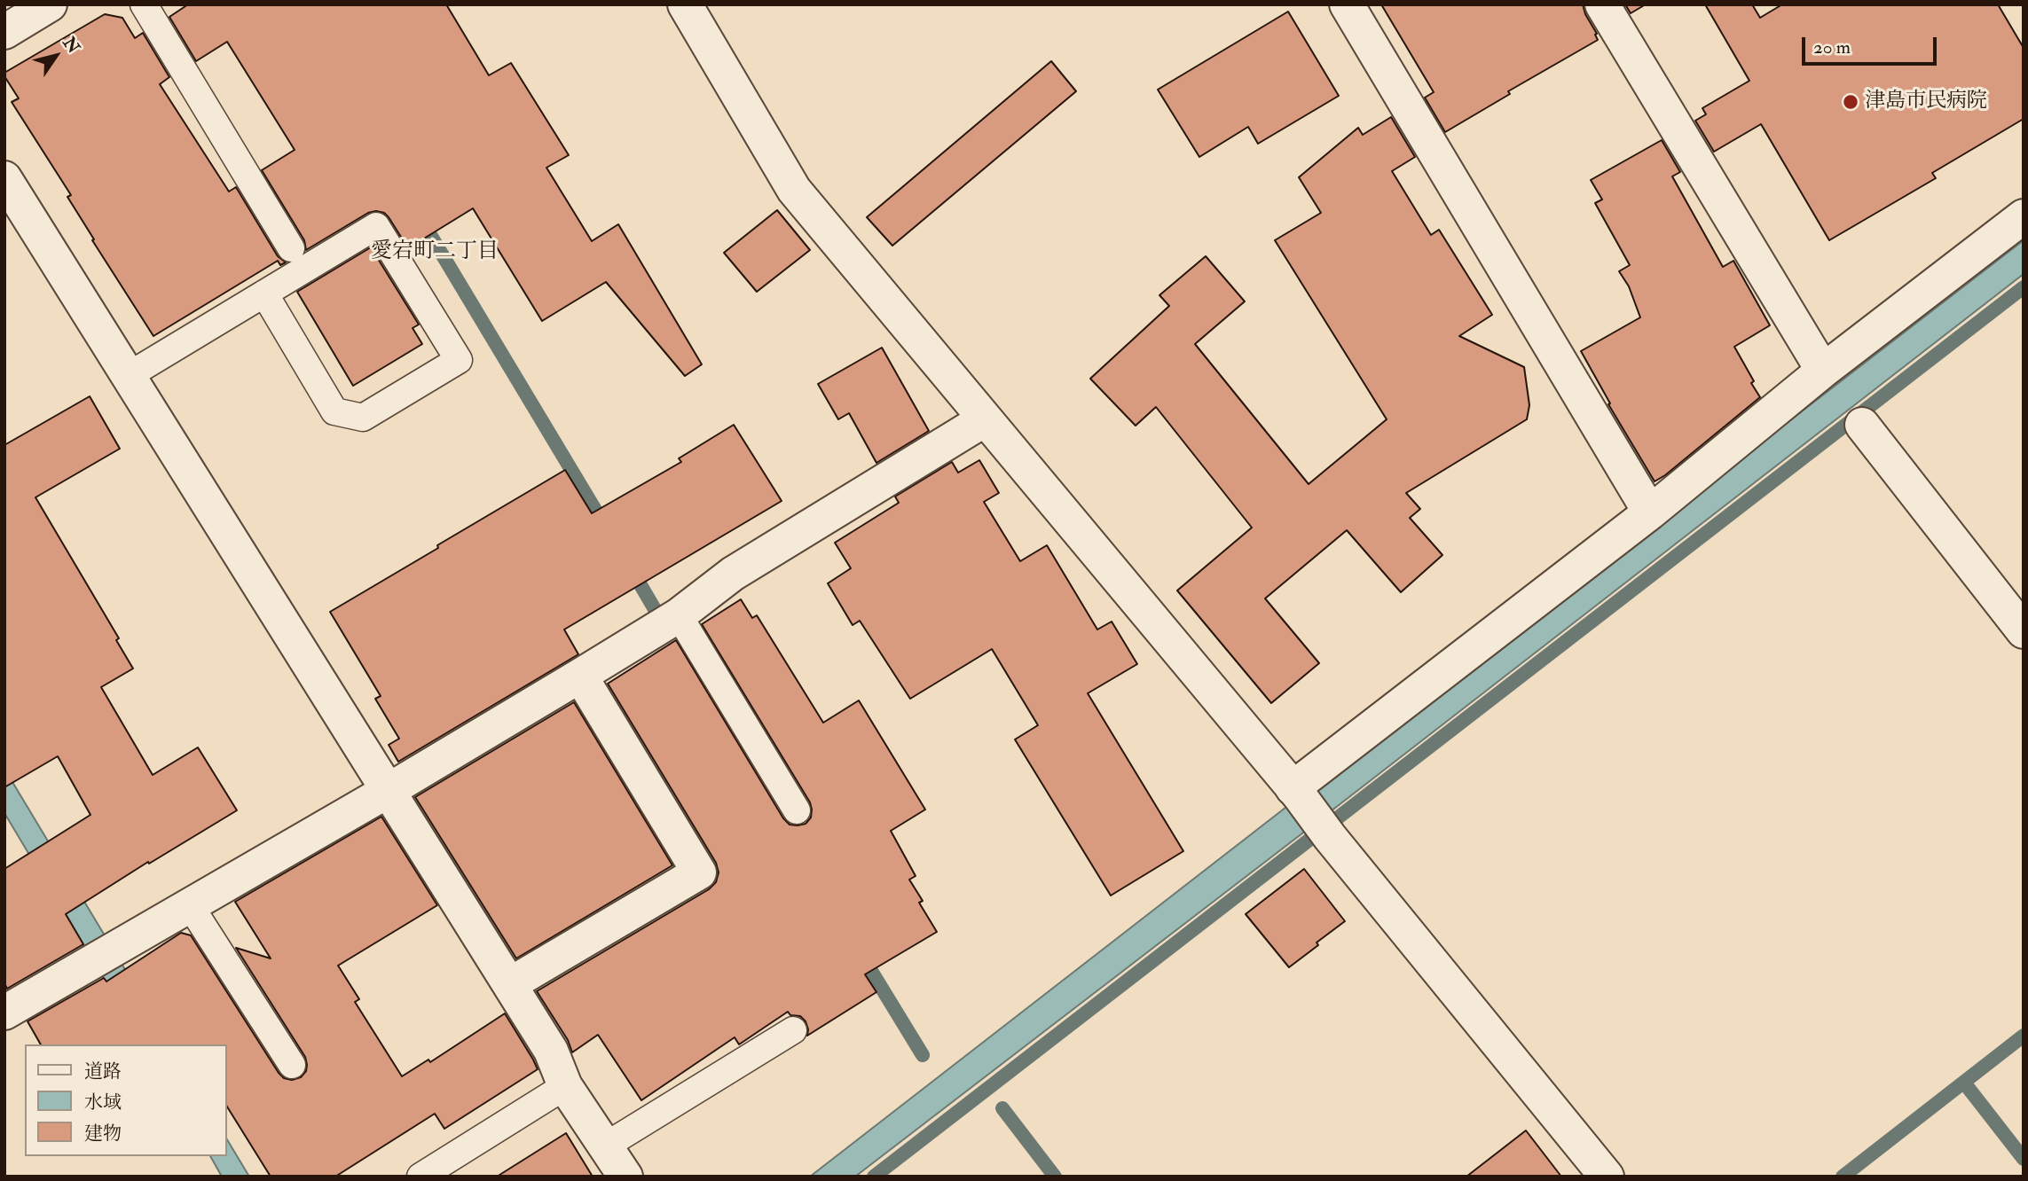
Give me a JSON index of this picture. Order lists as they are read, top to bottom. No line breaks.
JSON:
{"districts":["愛宕町二丁目"],"places":["津島市民病院"],"legend":["道路","水域","建物"],"scale_bar":"20 m","north":"top right"}
